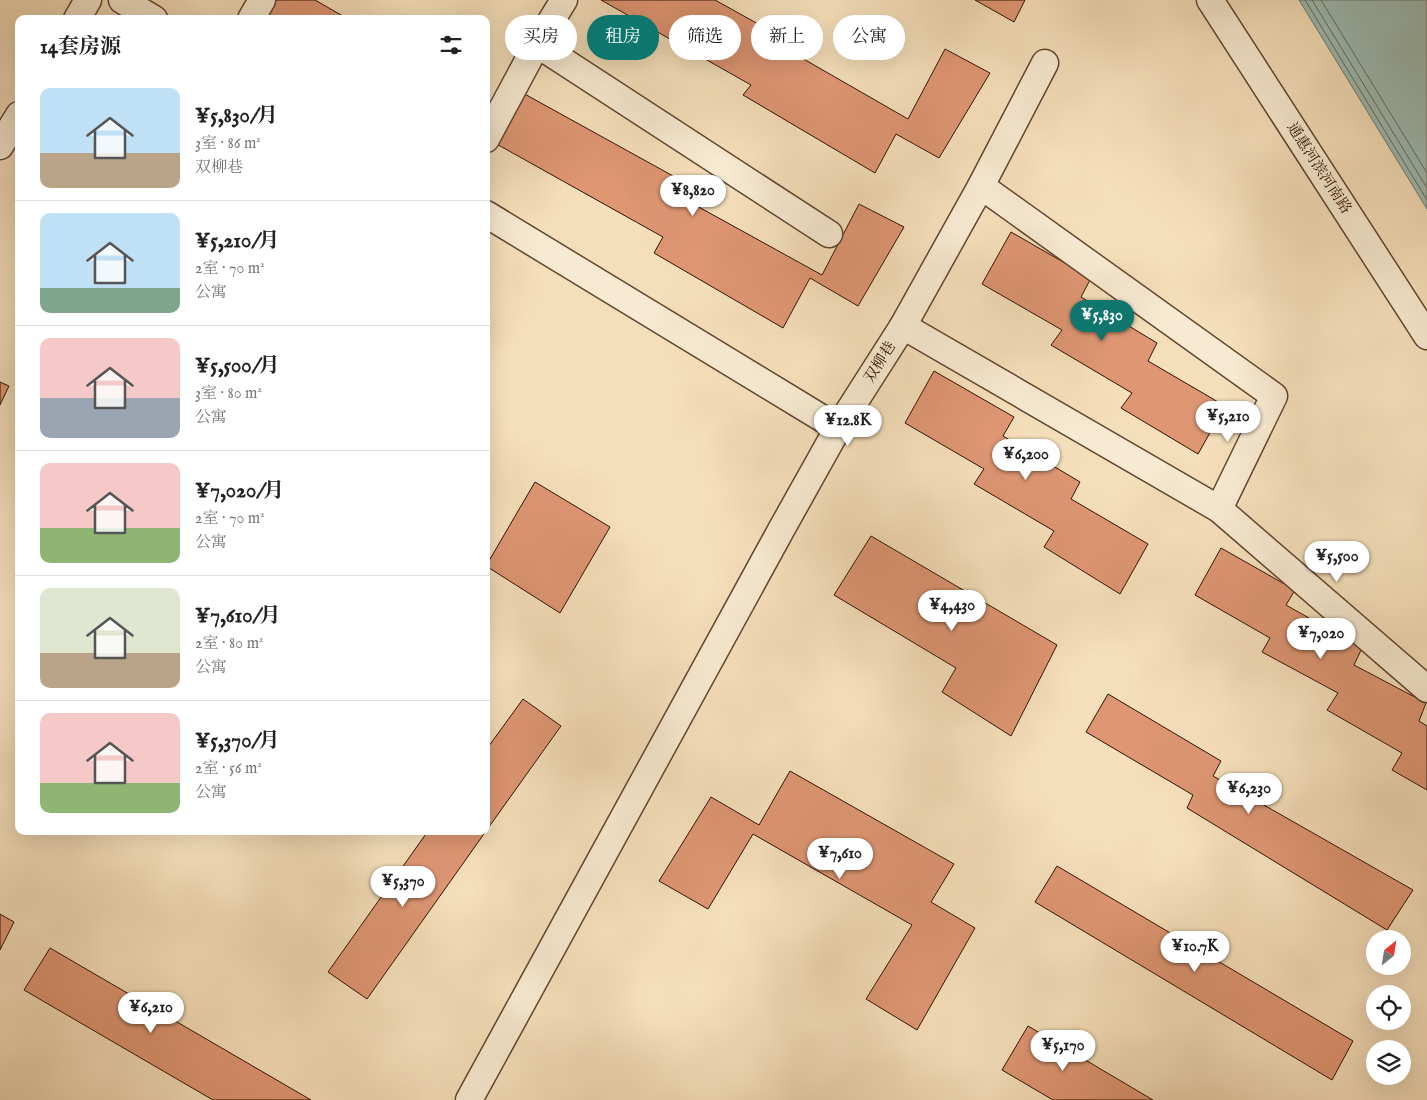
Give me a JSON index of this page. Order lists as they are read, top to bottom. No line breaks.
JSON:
{"streets":{"street":["通惠河滨河南路","双柳巷"]},"north":"top right","page":{"chip":["买房","租房","筛选","新上","公寓"],"heading":"14套房源","list":[{"name":"¥5,830/月","note":"3室 · 86 m² · 双柳巷"},{"name":"¥5,210/月","note":"2室 · 70 m² · 公寓"},{"name":"¥5,500/月","note":"3室 · 80 m² · 公寓"},{"name":"¥7,020/月","note":"2室 · 70 m² · 公寓"},{"name":"¥7,610/月","note":"2室 · 80 m² · 公寓"},{"name":"¥5,370/月","note":"2室 · 56 m² · 公寓"}],"price":["¥8,820","¥5,830","¥5,210","¥12.8K","¥6,200","¥5,500","¥4,430","¥7,020","¥6,230","¥7,610","¥5,370","¥10.7K","¥6,210","¥5,170"]}}
